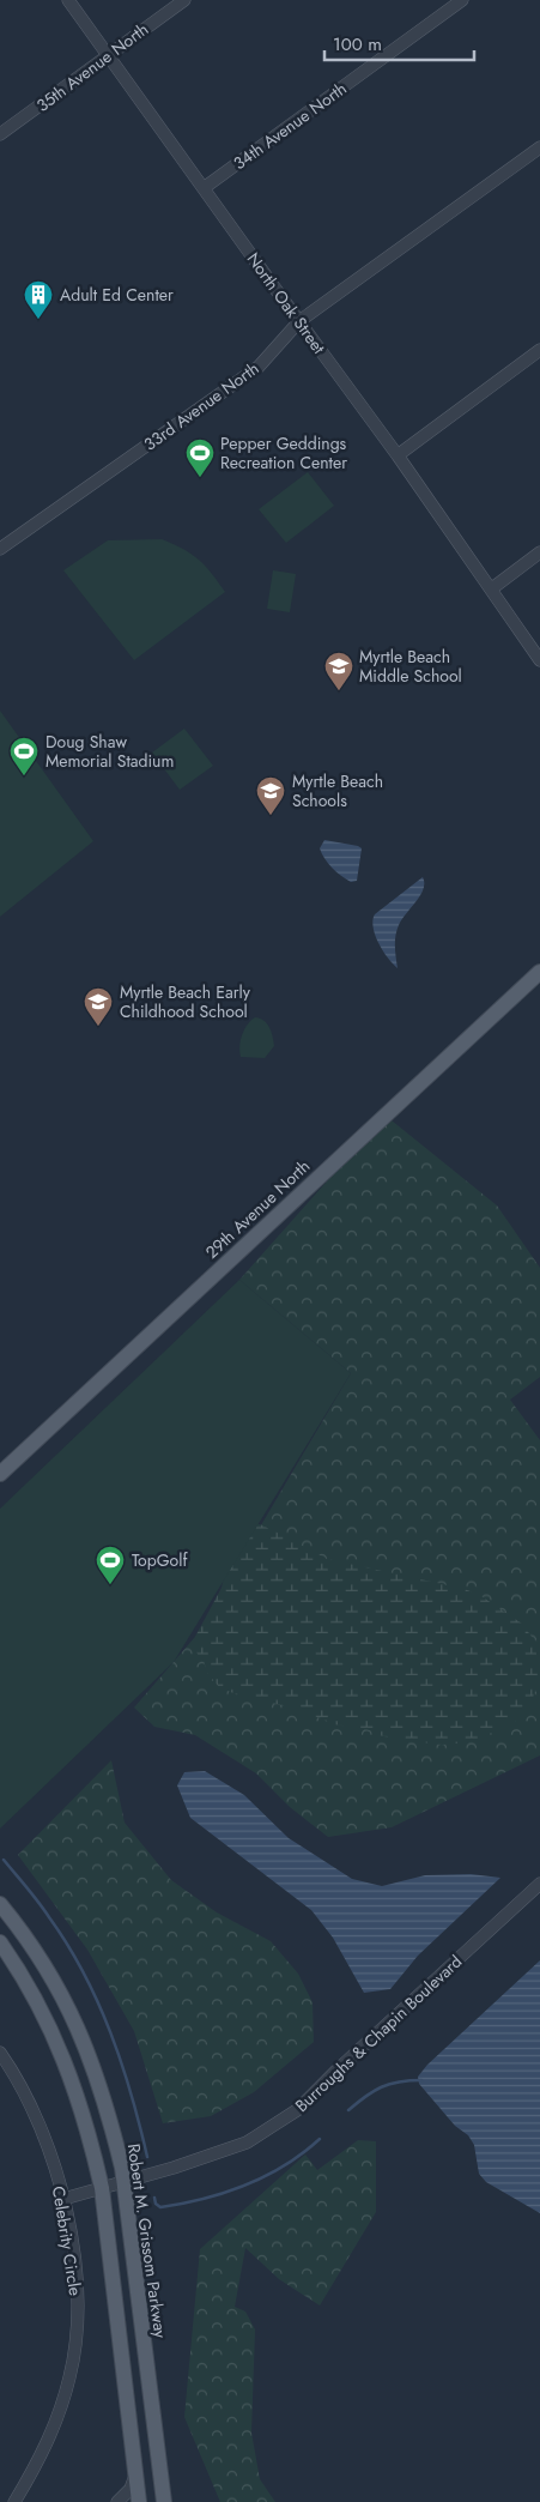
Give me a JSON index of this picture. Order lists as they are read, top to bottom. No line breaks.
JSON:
{"streets":{"main road":["29th Avenue North","Robert M. Grissom Parkway"],"street":["35th Avenue North","34th Avenue North","North Oak Street","33rd Avenue North","Burroughs & Chapin Boulevard","Celebrity Circle"]},"crossings":[["35th Avenue North","North Oak Street"],["34th Avenue North","North Oak Street"],["North Oak Street","33rd Avenue North"],["Burroughs & Chapin Boulevard","Celebrity Circle"],["Burroughs & Chapin Boulevard","Robert M. Grissom Parkway"]],"places":{"building":["Adult Ed Center"],"sports":["Pepper Geddings Recreation Center","Doug Shaw Memorial Stadium","TopGolf"],"school or university":["Myrtle Beach Middle School","Myrtle Beach Schools","Myrtle Beach Early Childhood School"]},"scale_bar":"100 m"}
